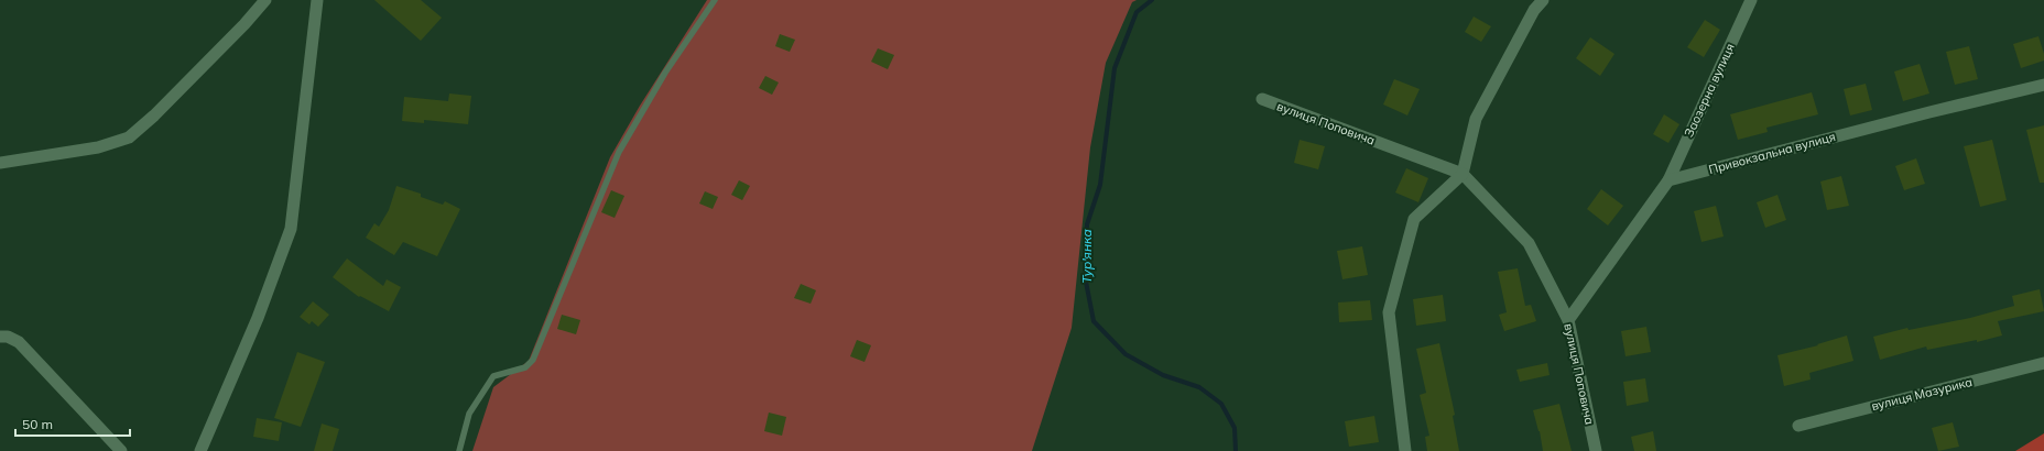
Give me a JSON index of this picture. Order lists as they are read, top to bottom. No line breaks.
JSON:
{"streets":{"street":["Заозерна вулиця","вулиця Поповича","Привокзальна вулиця","вулиця Мазурика"]},"crossings":[["Заозерна вулиця","Привокзальна вулиця"]],"water":["Тур'янка"],"scale_bar":"50 m"}
